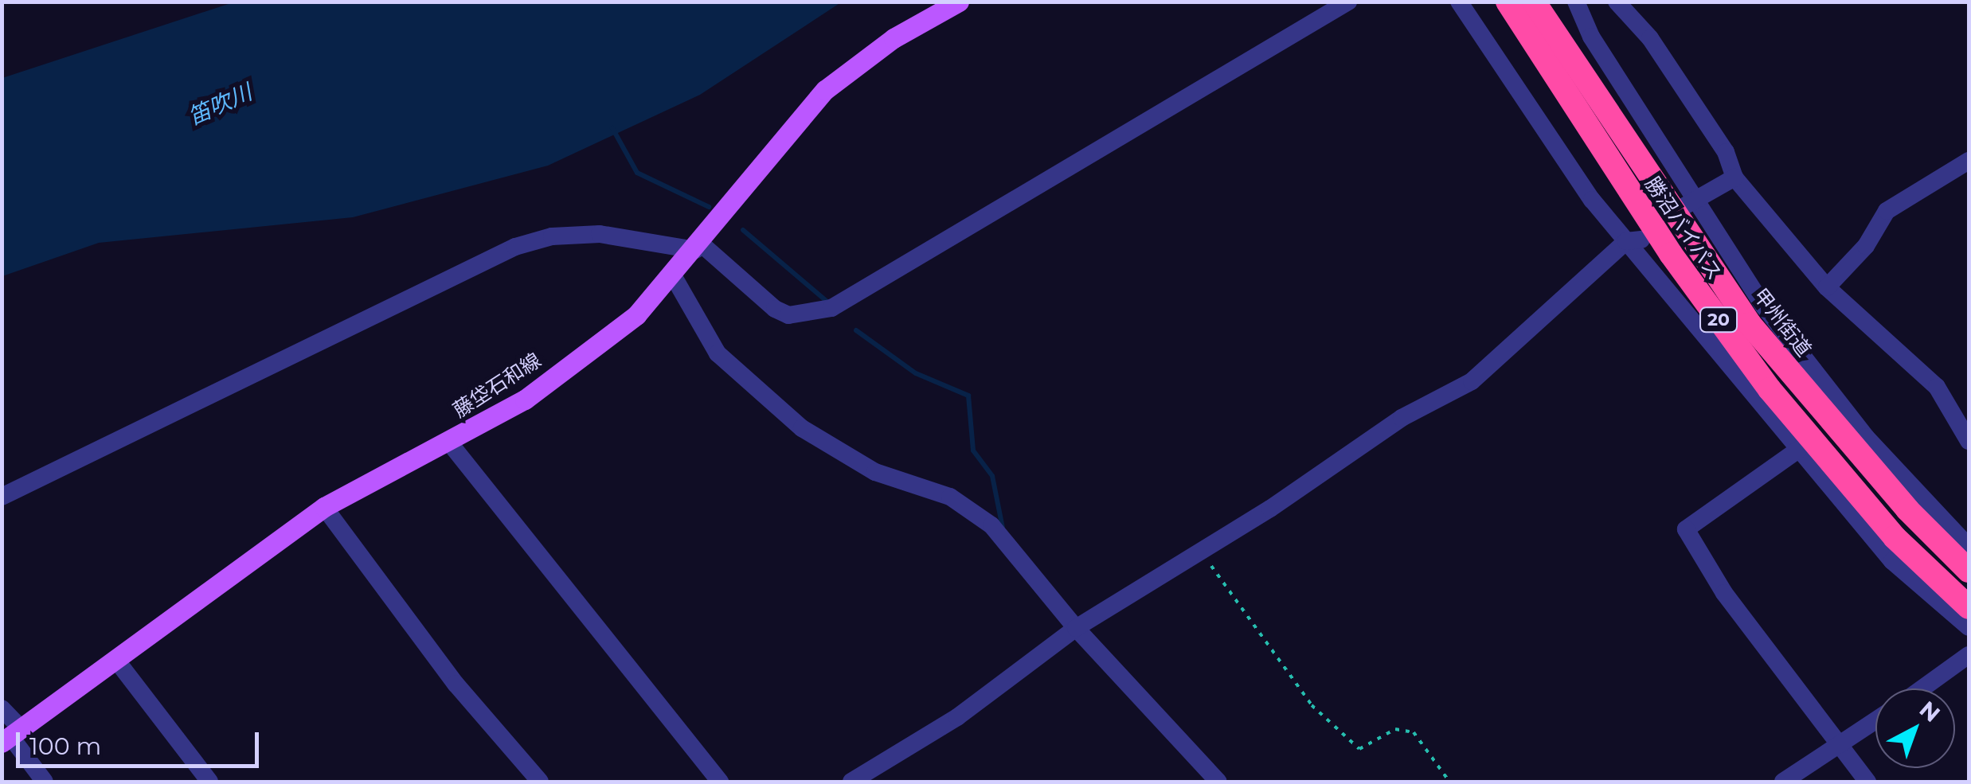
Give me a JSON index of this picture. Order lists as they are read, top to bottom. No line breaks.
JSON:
{"streets":{"highway":["勝沼バイパス","20","甲州街道"],"main road":["藤垈石和線"]},"water":["笛吹川"],"scale_bar":"100 m","north":"top right"}
